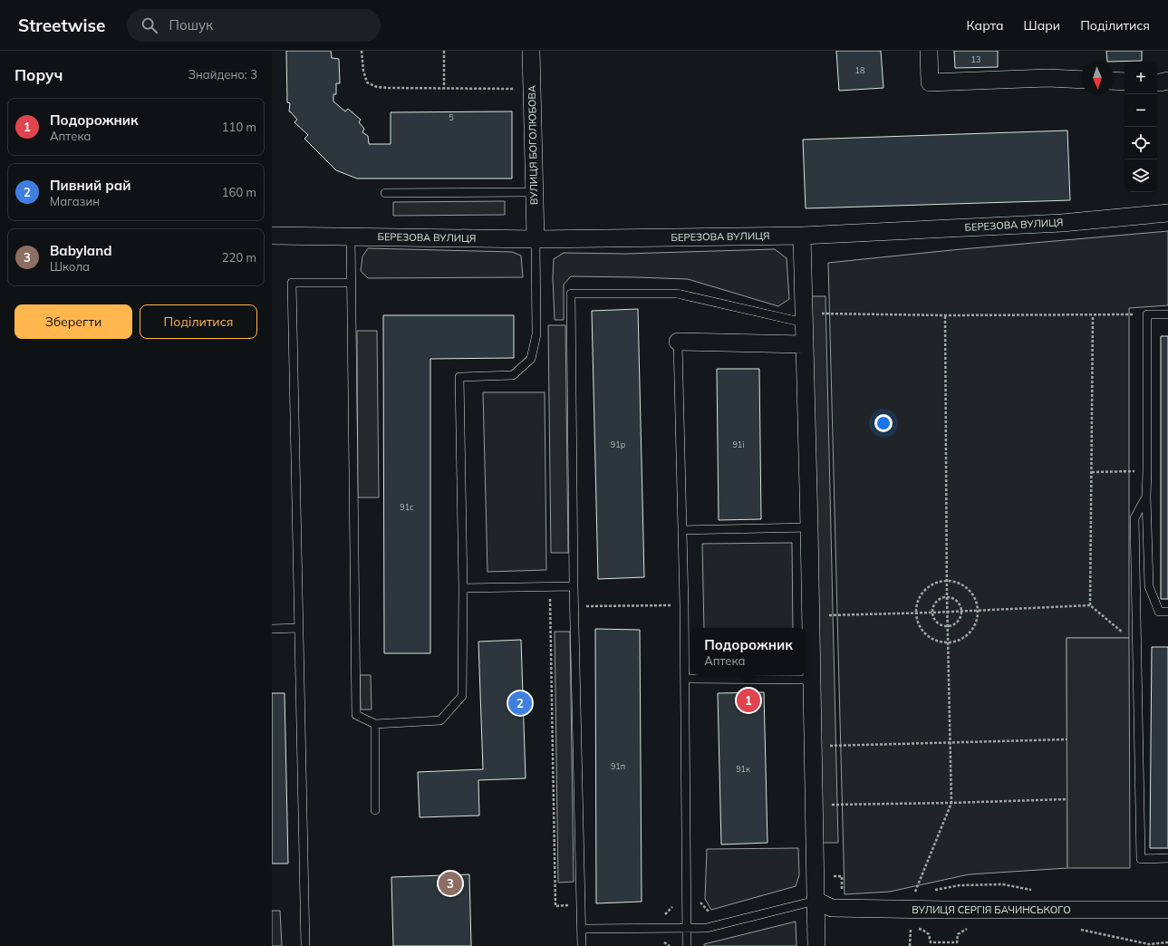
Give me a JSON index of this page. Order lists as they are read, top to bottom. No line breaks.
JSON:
{"streets":{"street":["ВУЛИЦЯ БОГОЛЮБОВА","БЕРЕЗОВА ВУЛИЦЯ","ВУЛИЦЯ СЕРГІЯ БАЧИНСЬКОГО"]},"crossings":[["ВУЛИЦЯ БОГОЛЮБОВА","БЕРЕЗОВА ВУЛИЦЯ"]],"house_numbers":["13","18","5","91р","91і","91с","91п","91к"],"north":"bottom","page":{"header":"Streetwise","search":"Пошук","nav":["Карта","Шари","Поділитися"],"heading":["Поруч","Знайдено: 3"],"map_buttons":["+","−"],"list":[{"mark":"1","name":"Подорожник","note":"Аптека","value":"110 m"},{"mark":"2","name":"Пивний рай","note":"Магазин","value":"160 m"},{"mark":"3","name":"Babyland","note":"Школа","value":"220 m"}],"buttons":["Зберегти","Поділитися"],"popup":["Подорожник","Аптека"],"pins":["1","2","3"]}}
